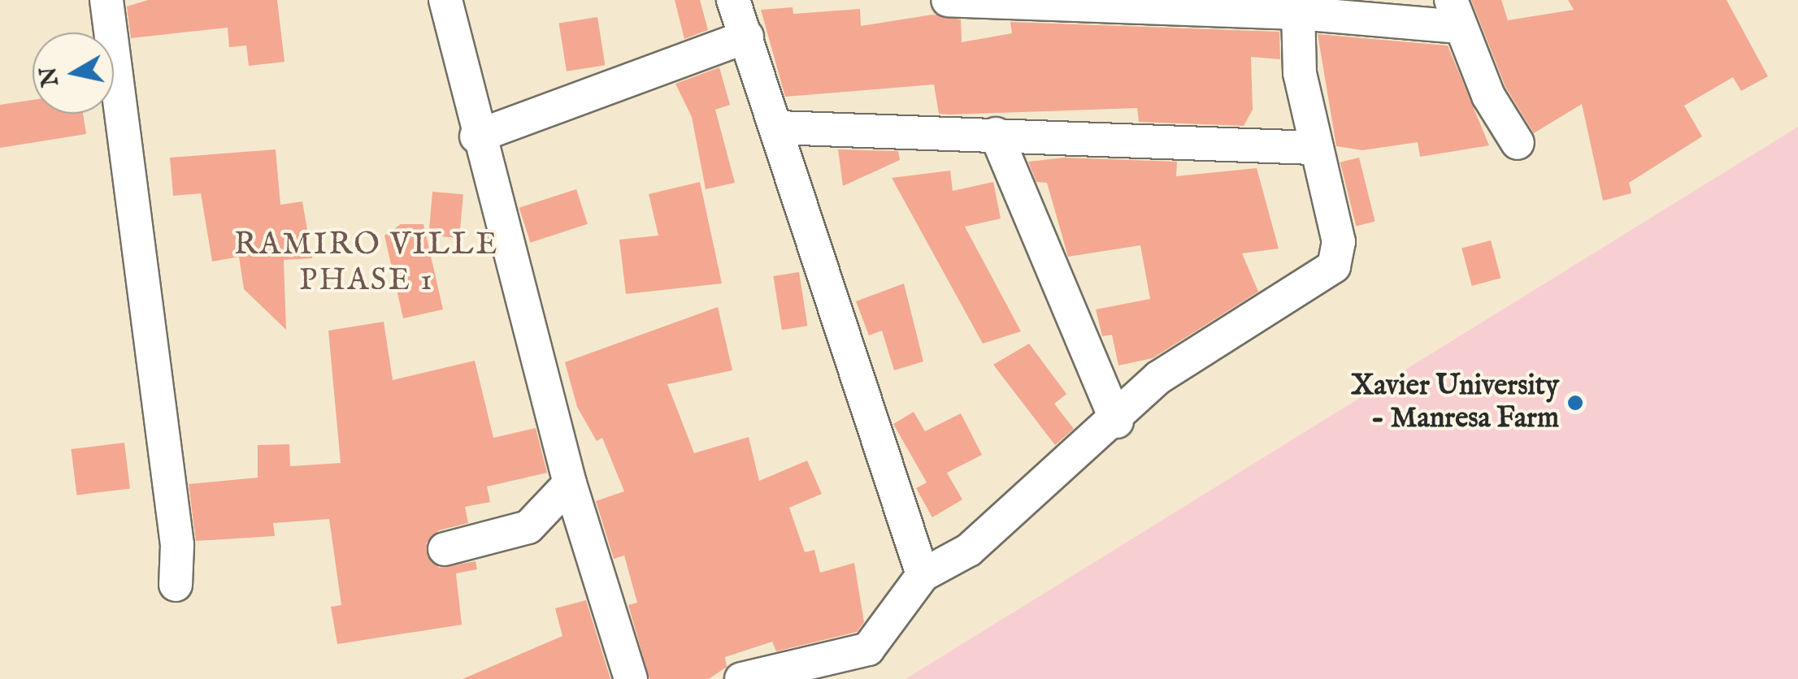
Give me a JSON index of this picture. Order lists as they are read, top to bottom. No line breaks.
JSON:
{"districts":["RAMIRO VILLE PHASE 1"],"places":["Xavier University - Manresa Farm"],"north":"left"}
